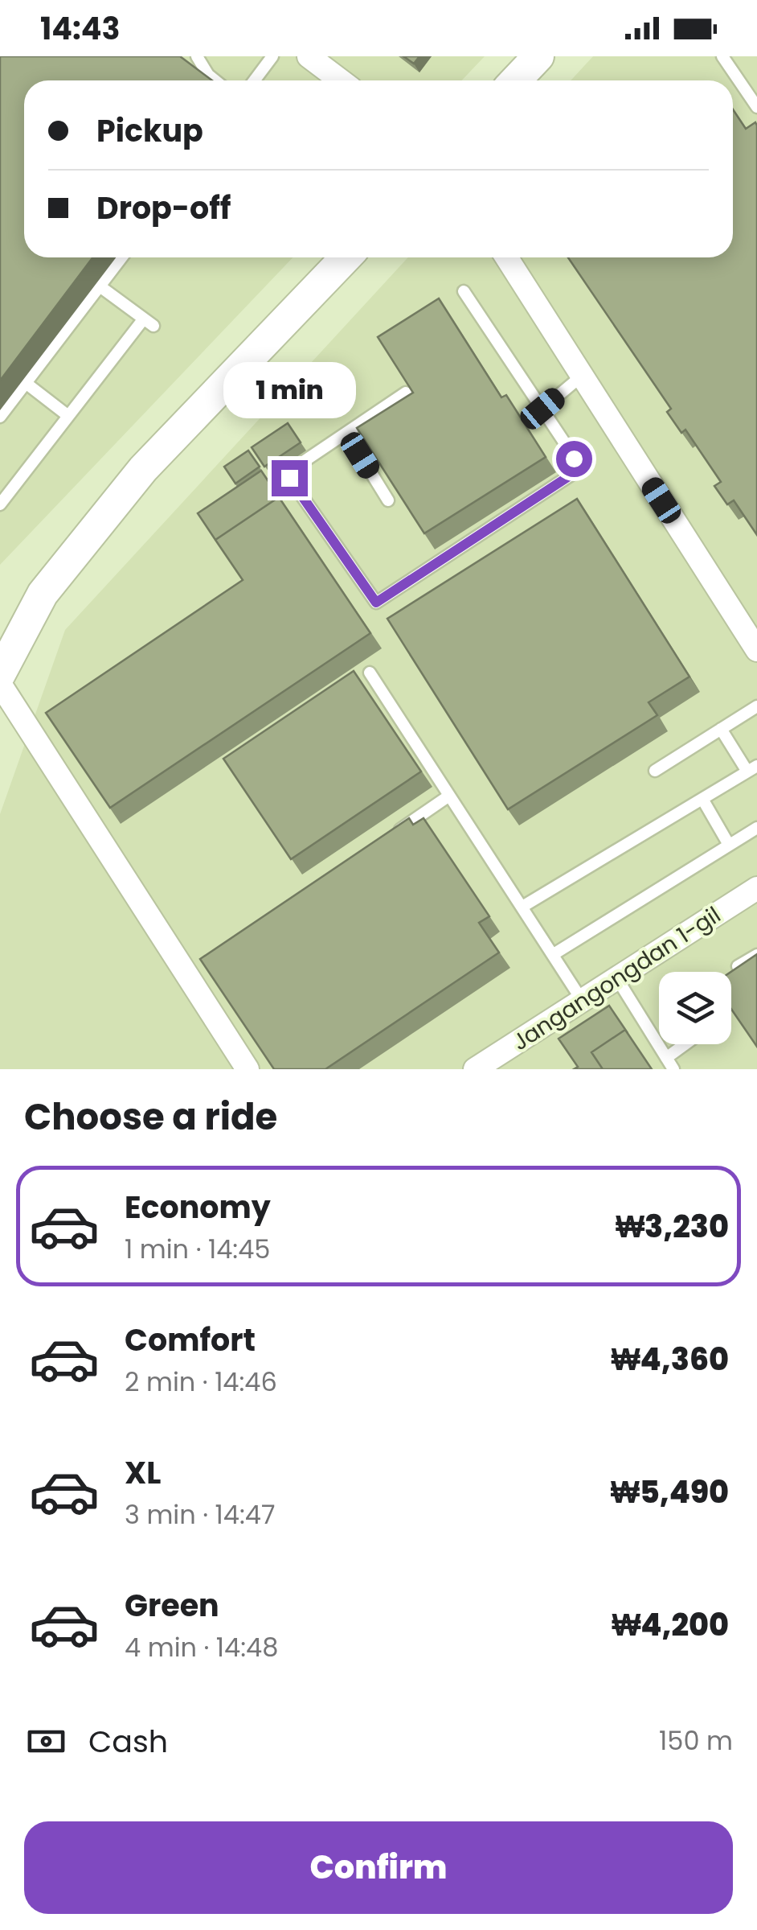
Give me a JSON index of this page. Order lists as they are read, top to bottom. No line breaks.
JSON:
{"streets":{"street":["Jangangongdan 1-gil"]},"page":{"status":"14:43","banner":["Pickup","Drop-off"],"bubble":"1 min","heading":"Choose a ride","list":[{"name":"Economy","note":"1 min · 14:45","value":"₩3,230"},{"name":"Comfort","note":"2 min · 14:46","value":"₩4,360"},{"name":"XL","note":"3 min · 14:47","value":"₩5,490"},{"name":"Green","note":"4 min · 14:48","value":"₩4,200"}],"pay":["Cash","150 m"],"buttons":"Confirm"}}
